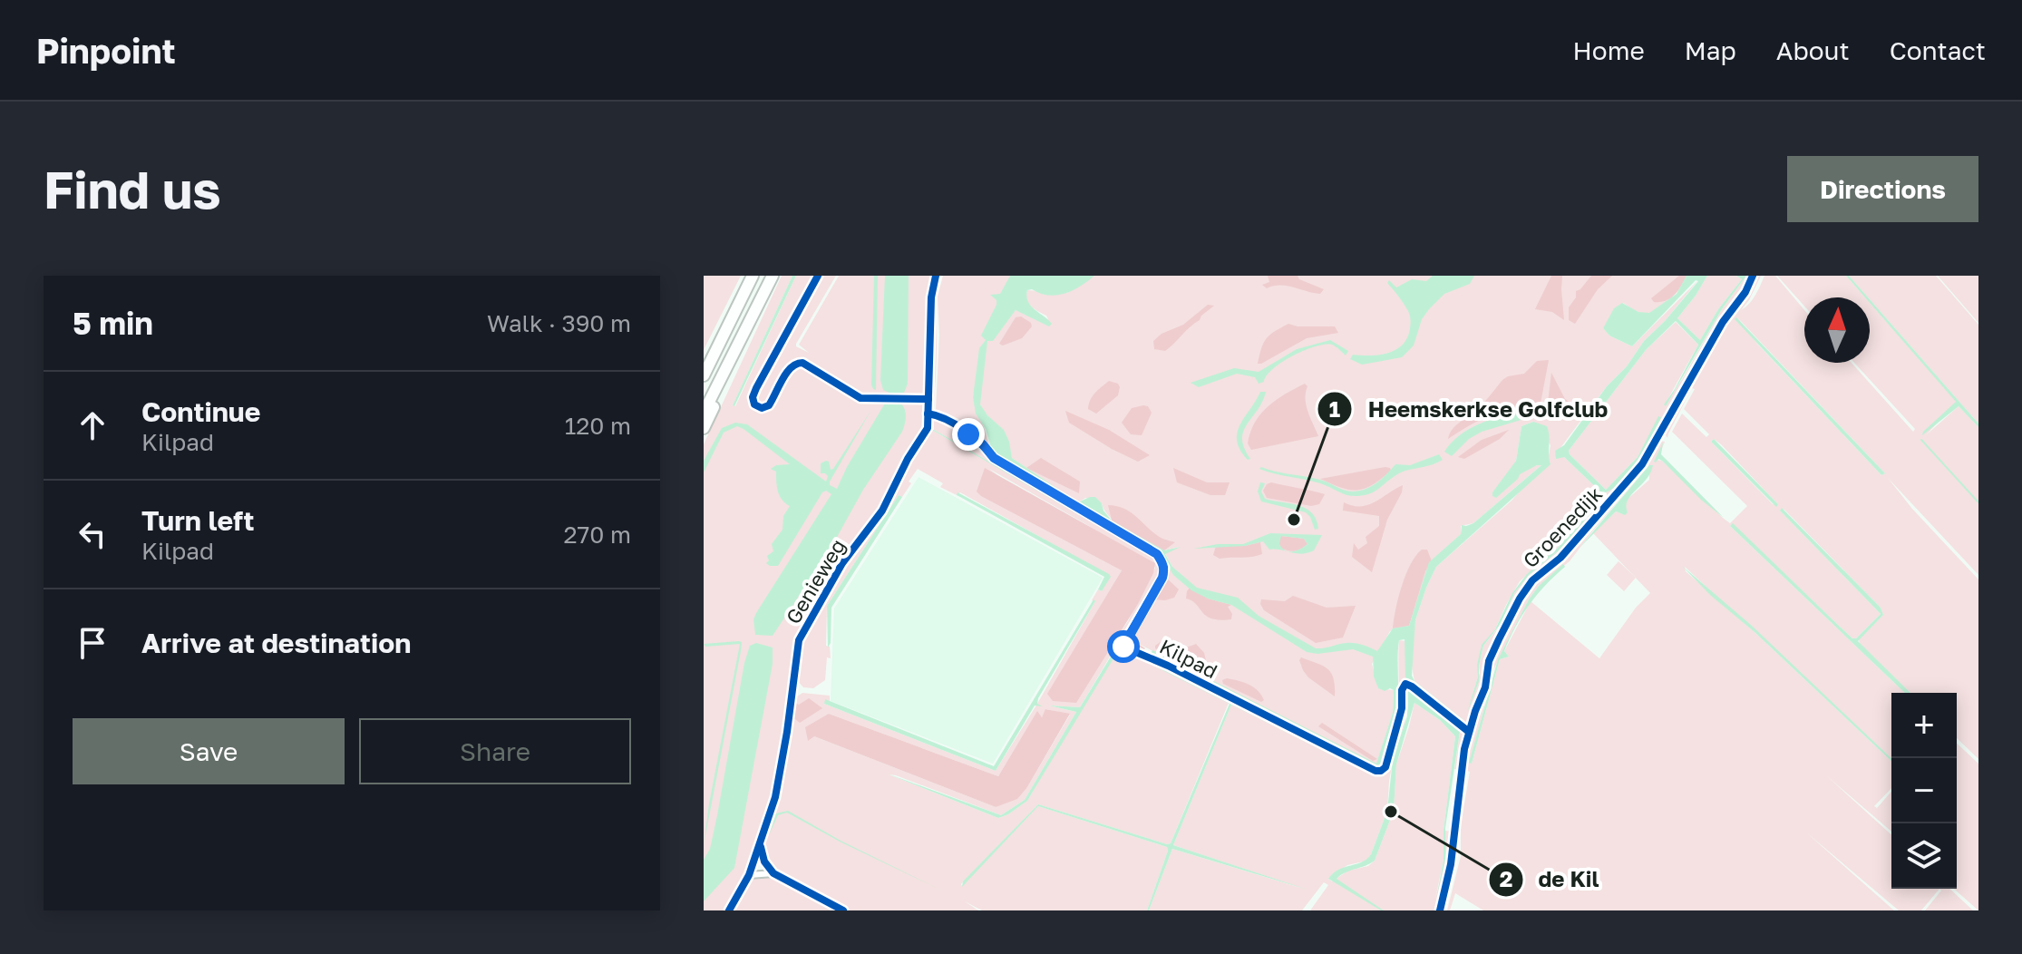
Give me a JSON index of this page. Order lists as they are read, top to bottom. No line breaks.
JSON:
{"streets":{"street":["Groenedijk","Genieweg"],"cycle path":["Kilpad"]},"places":["Heemskerkse Golfclub","de Kil"],"north":"top","page":{"header":"Pinpoint","nav":["Home","Map","About","Contact"],"buttons":["Directions",["Save","Share"]],"title":"Find us","heading":["5 min","Walk · 390 m"],"list":[["Continue","Kilpad","120 m"],["Turn left","Kilpad","270 m"],"Arrive at destination"],"map_buttons":["+","−"]}}
